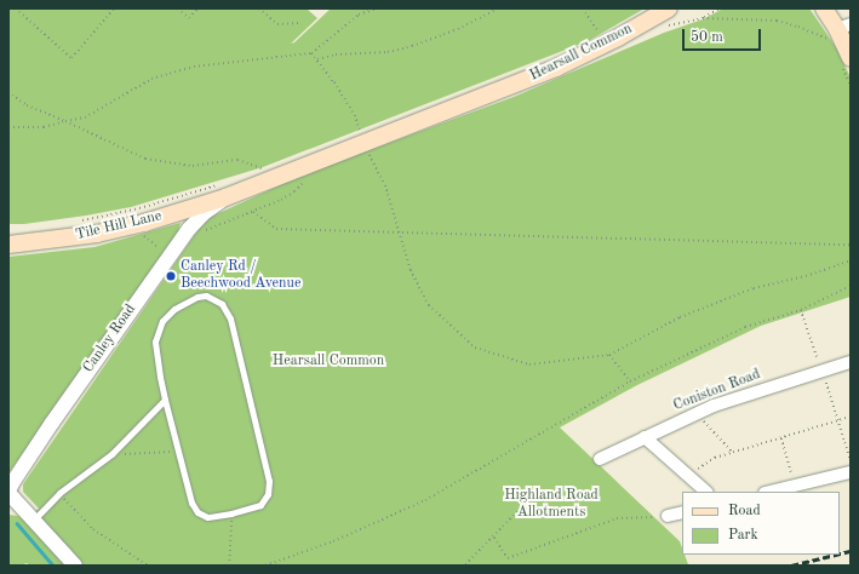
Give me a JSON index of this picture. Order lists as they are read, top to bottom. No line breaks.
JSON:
{"streets":{"main road":["Hearsall Common","Tile Hill Lane"],"street":["Canley Road","Coniston Road"]},"crossings":[["Hearsall Common","Tile Hill Lane"],["Hearsall Common","Canley Road"],["Tile Hill Lane","Canley Road"]],"parks":["Hearsall Common","Highland Road Allotments"],"places":["Canley Rd / Beechwood Avenue"],"legend":["Road","Park"],"scale_bar":"50 m"}
